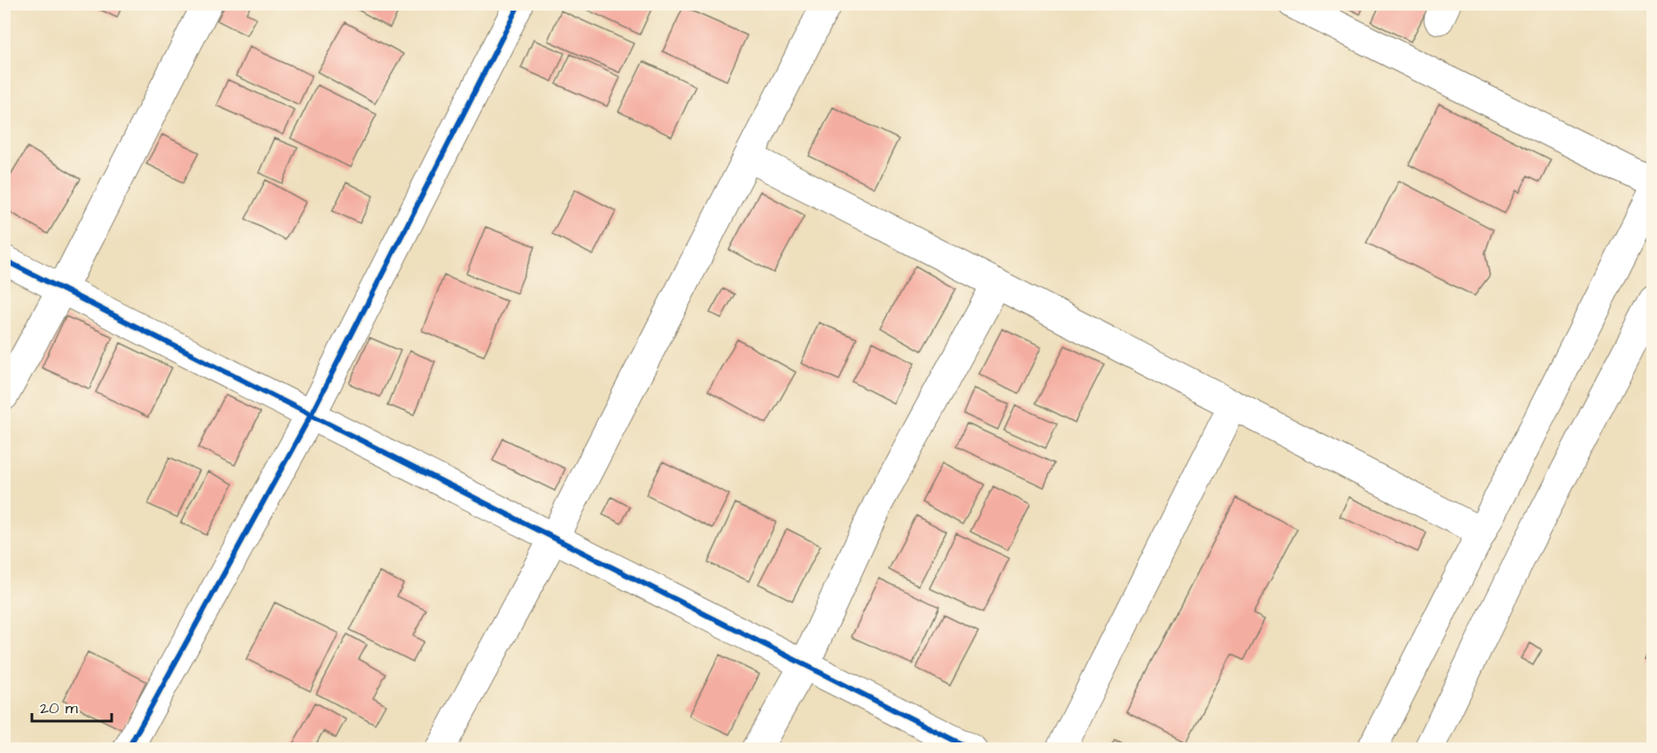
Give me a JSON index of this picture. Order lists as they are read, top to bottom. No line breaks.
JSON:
{"scale_bar":"20 m"}
